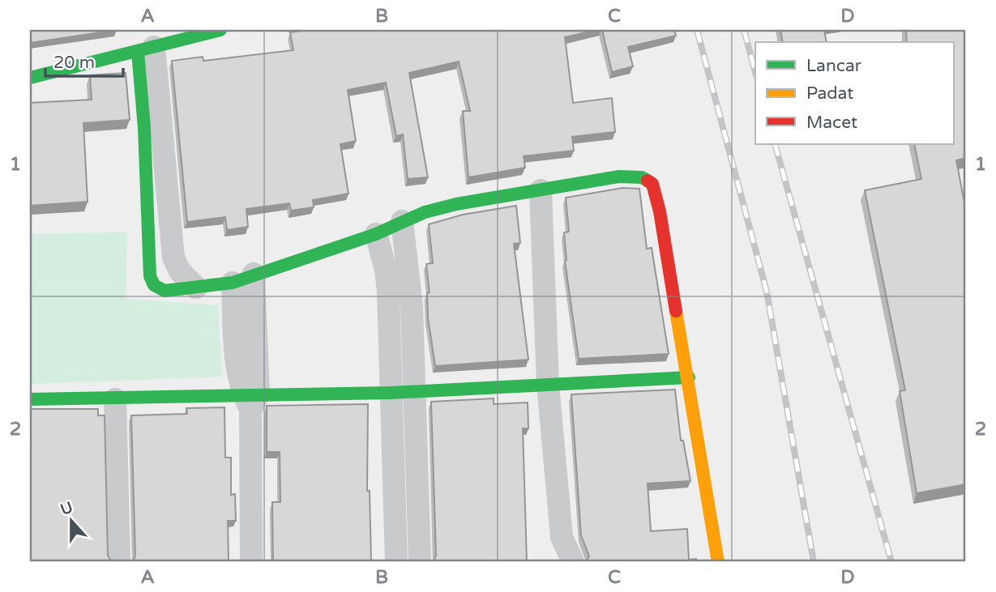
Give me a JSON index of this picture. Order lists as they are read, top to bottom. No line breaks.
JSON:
{"legend":["Lancar","Padat","Macet"],"scale_bar":"20 m","north":"top","grid":{"columns":["A","B","C","D"],"rows":["1","2"]}}
